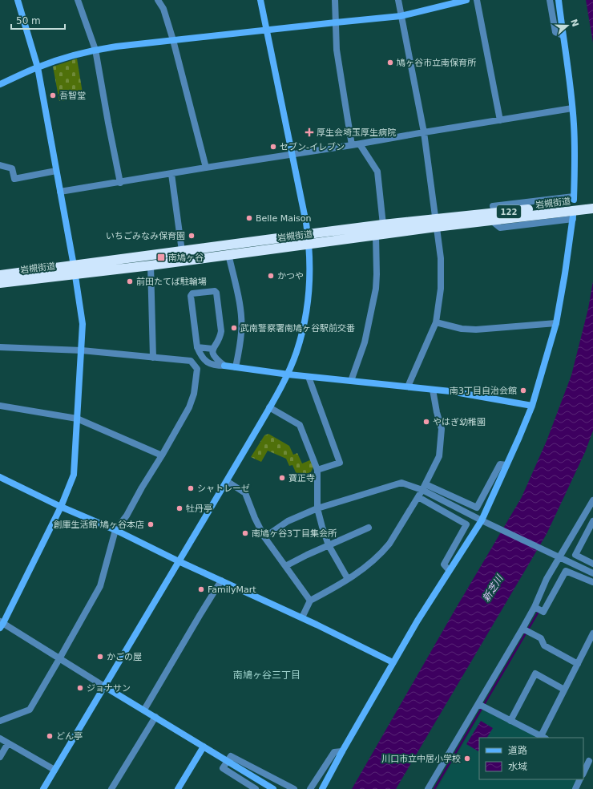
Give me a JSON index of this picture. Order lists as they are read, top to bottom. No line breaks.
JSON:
{"streets":{"highway":["岩槻街道","122"]},"districts":["南鳩ヶ谷三丁目"],"water":["新芝川"],"places":{"other":["鳩ヶ谷市立南保育所","吾智堂","セブン-イレブン","Belle Maison","いちごみなみ保育園","かつや","前田たてば駐輪場","武南警察署南鳩ヶ谷駅前交番","南3丁目自治会館","やはぎ幼稚園","寶正寺","シャトレーゼ","牡丹亭","創庫生活館 鳩ヶ谷本店","南鳩ヶ谷3丁目集会所","FamilyMart","かごの屋","ジョナサン","どん亭","川口市立中居小学校"],"health":["厚生会埼玉厚生病院"],"transit":["南鳩ヶ谷"]},"legend":["道路","水域"],"scale_bar":"50 m","north":"right"}
